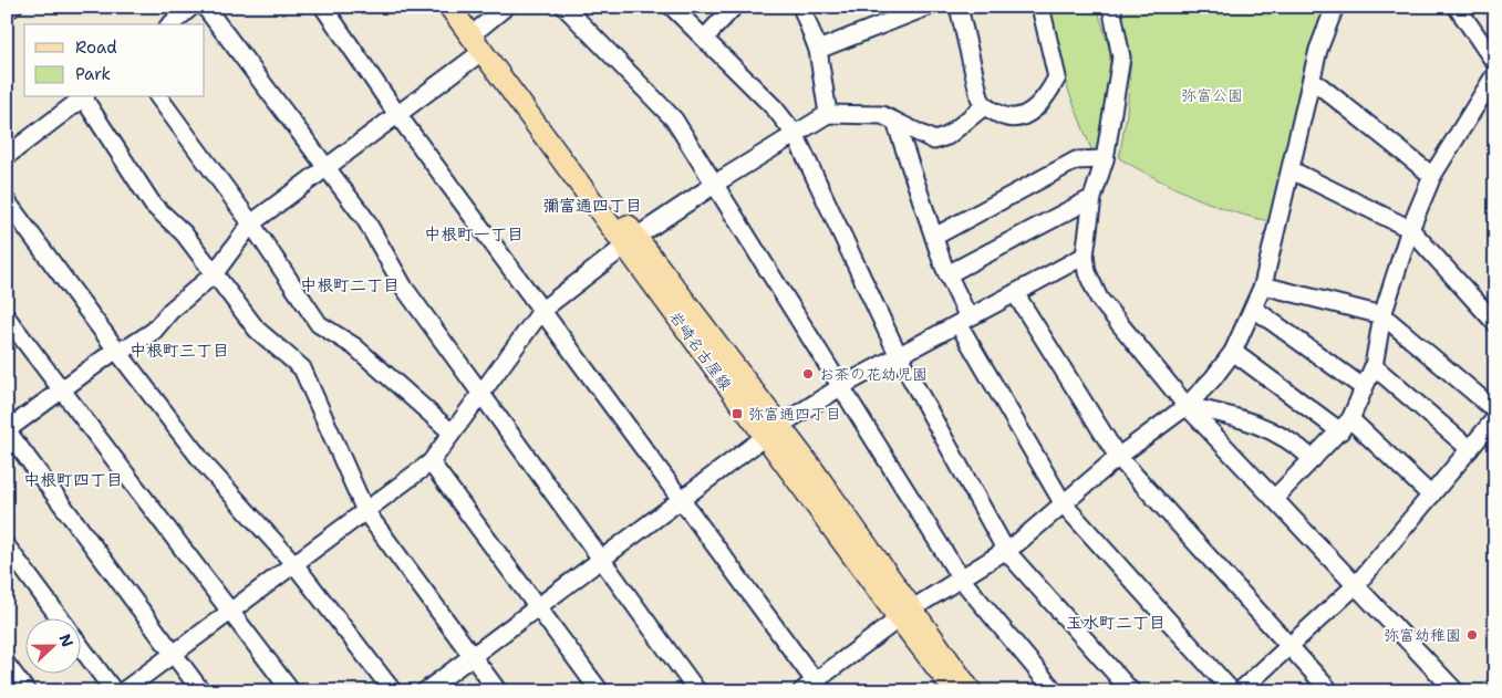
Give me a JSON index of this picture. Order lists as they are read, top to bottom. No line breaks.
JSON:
{"streets":{"main road":["岩崎名古屋線"]},"districts":["彌富通四丁目","中根町一丁目","中根町二丁目","中根町三丁目","中根町四丁目","玉水町二丁目"],"parks":["弥富公園"],"places":{"other":["お茶の花幼児園","弥富幼稚園"],"transit":["弥富通四丁目"]},"legend":["Road","Park"],"north":"right"}
